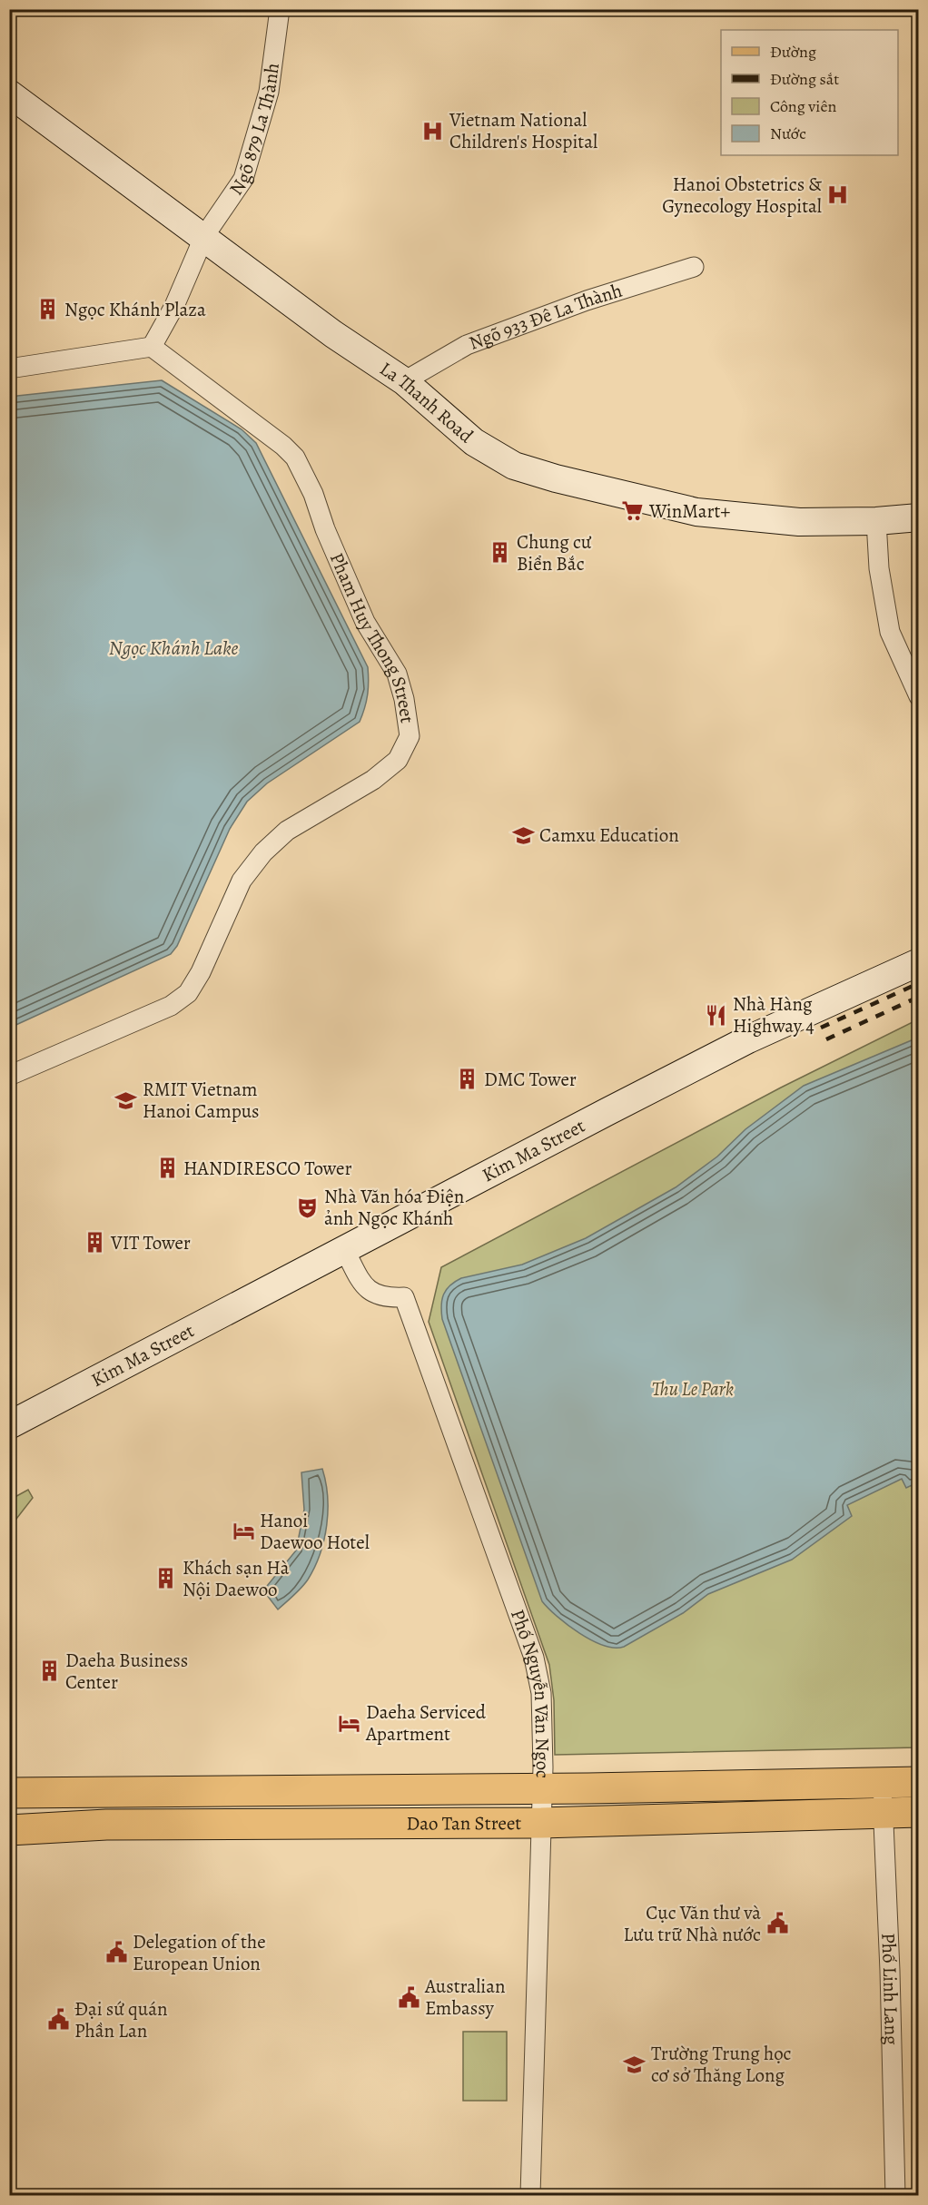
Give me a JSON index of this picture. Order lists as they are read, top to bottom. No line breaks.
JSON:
{"streets":{"main road":["La Thanh Road","Kim Ma Street","Dao Tan Street"],"street":["Ngõ 879 La Thành","Ngõ 933 Đê La Thành","Pham Huy Thong Street","Phố Nguyễn Văn Ngọc","Phố Linh Lang"]},"crossings":[["Ngõ 879 La Thành","La Thanh Road"],["Ngõ 879 La Thành","Pham Huy Thong Street"],["Ngõ 933 Đê La Thành","La Thanh Road"],["Kim Ma Street","Phố Nguyễn Văn Ngọc"],["Phố Nguyễn Văn Ngọc","Dao Tan Street"],["Dao Tan Street","Phố Linh Lang"]],"water":["Ngọc Khánh Lake"],"parks":["Thu Le Park"],"places":{"hospital":["Vietnam National Children's Hospital","Hanoi Obstetrics & Gynecology Hospital"],"building":["Ngọc Khánh Plaza","Chung cư Biển Bắc","DMC Tower","HANDIRESCO Tower","VIT Tower","Khách sạn Hà Nội Daewoo","Daeha Business Center"],"supermarket":["WinMart+"],"school or university":["Camxu Education","RMIT Vietnam Hanoi Campus","Trường Trung học cơ sở Thăng Long"],"restaurant":["Nhà Hàng Highway 4"],"theatre":["Nhà Văn hóa Điện ảnh Ngọc Khánh"],"hotel":["Hanoi Daewoo Hotel","Daeha Serviced Apartment"],"public building":["Cục Văn thư và Lưu trữ Nhà nước","Delegation of the European Union","Australian Embassy","Đại sứ quán Phần Lan"]},"legend":["Đường","Đường sắt","Công viên","Nước"]}
